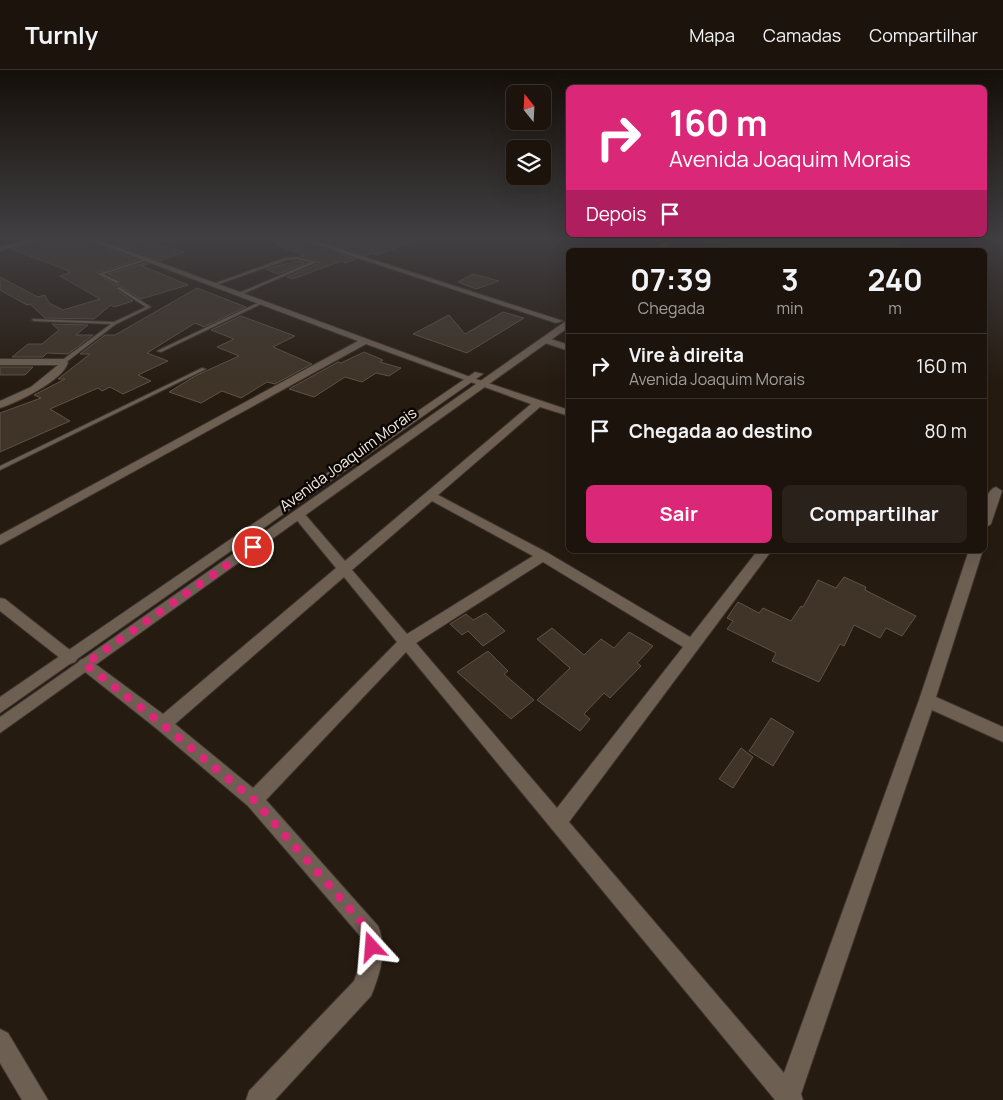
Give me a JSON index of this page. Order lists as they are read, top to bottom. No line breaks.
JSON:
{"streets":{"street":["Avenida Joaquim Morais"]},"north":"top","page":{"header":"Turnly","nav":["Mapa","Camadas","Compartilhar"],"turn":["160 m","Avenida Joaquim Morais"],"then":"Depois","eta":["07:39","Chegada","3","min","240","m"],"list":[{"name":"Vire à direita","note":"Avenida Joaquim Morais","value":"160 m"},{"name":"Chegada ao destino","value":"80 m"}],"buttons":["Sair","Compartilhar"]}}
